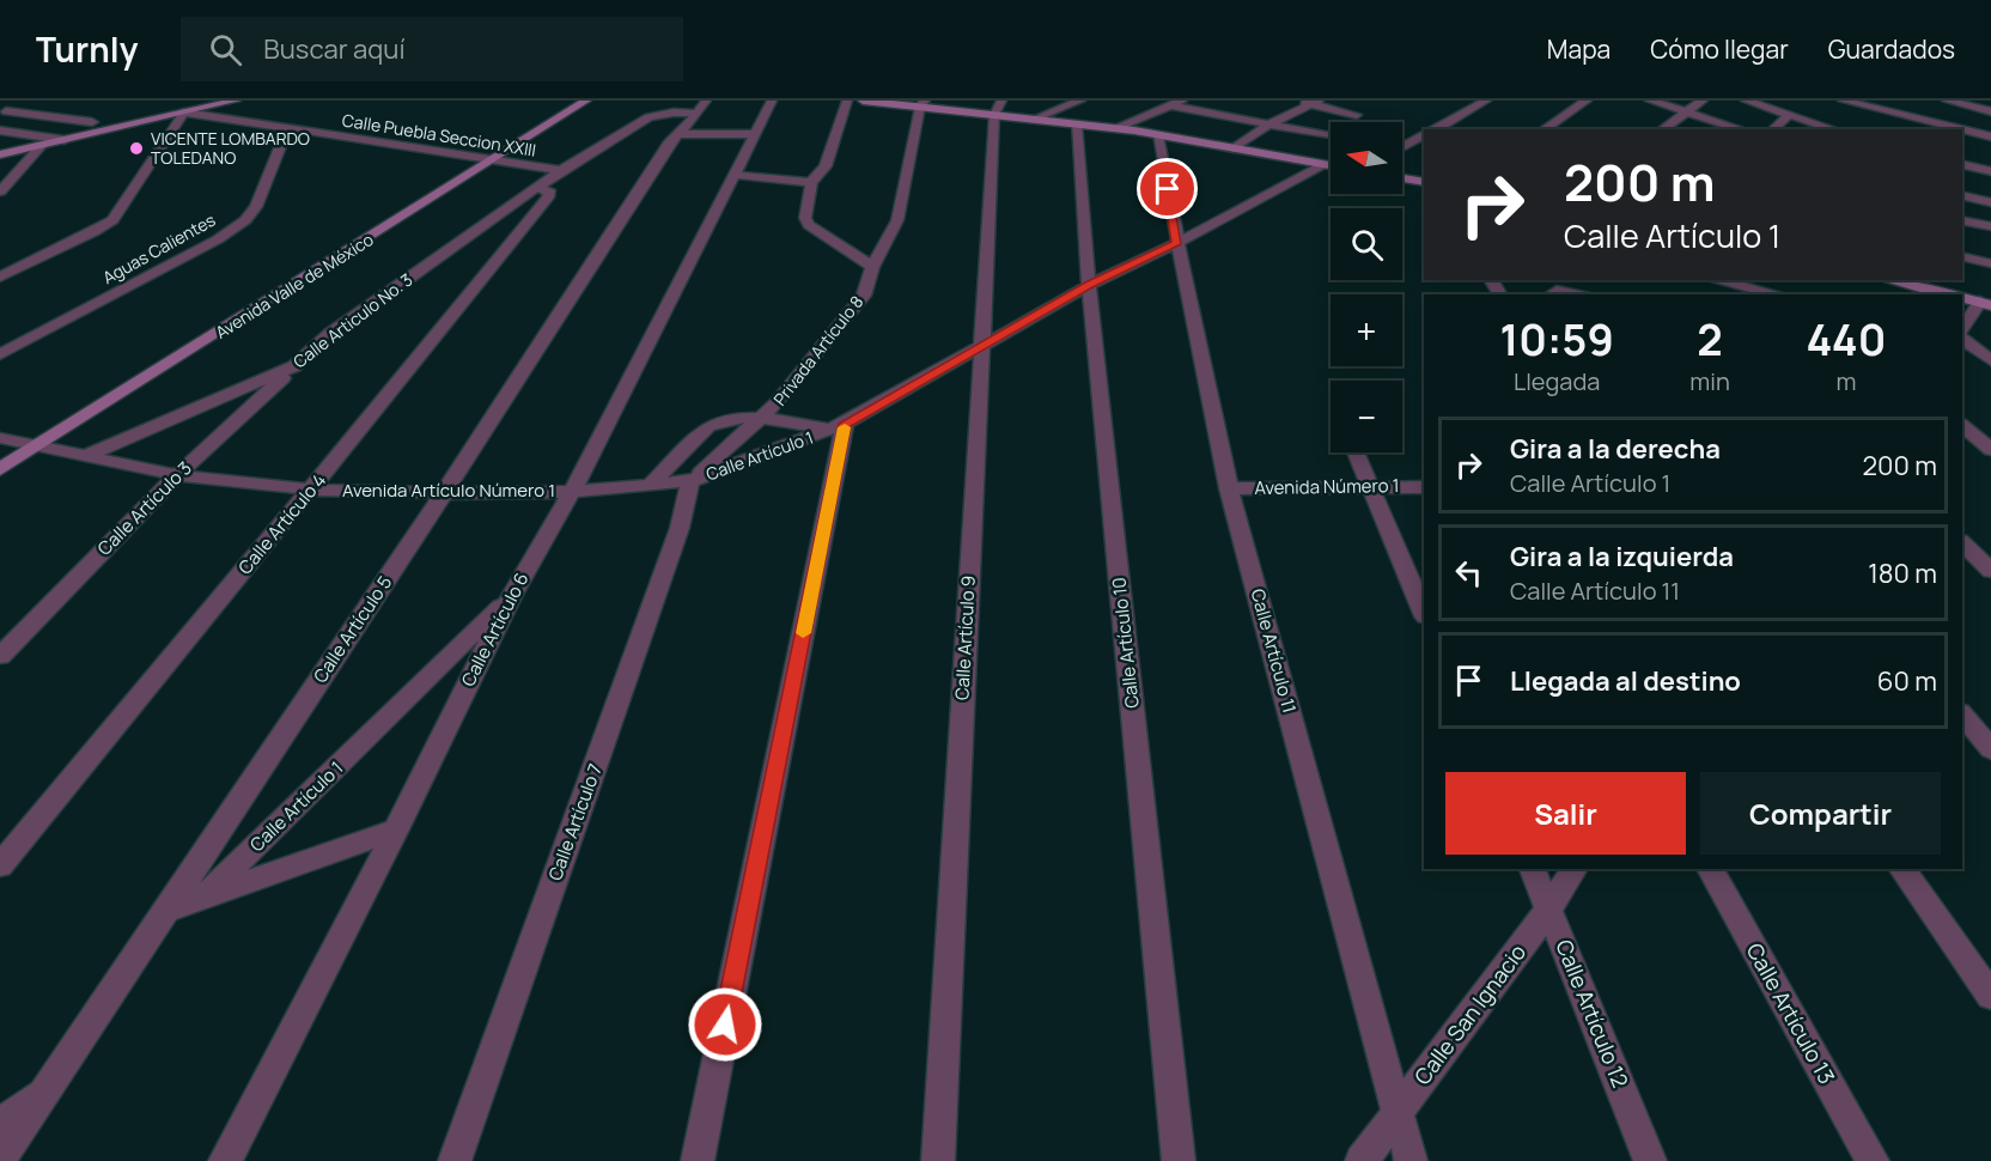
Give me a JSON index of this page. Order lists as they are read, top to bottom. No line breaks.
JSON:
{"streets":{"main road":["Avenida Valle de México"],"street":["Calle Puebla Seccion XXIII","Aguas Calientes","Calle Articulo No. 3","Privada Artículo 8","Calle Artículo 1","Avenida Número 1","Avenida Artículo Número 1","Calle Artículo 3","Calle Artículo 4","Calle Artículo 5","Calle Artículo 6","Calle Artículo 9","Calle Artículo 10","Calle Artículo 11","Calle Artículo 7","Calle Artículo 12","Calle Artículo 13","Calle San Ignacio"]},"crossings":[["Calle Puebla Seccion XXIII","Aguas Calientes"],["Calle Puebla Seccion XXIII","Avenida Valle de México"],["Calle Puebla Seccion XXIII","Calle Articulo No. 3"],["Avenida Valle de México","Avenida Artículo Número 1"],["Calle Articulo No. 3","Avenida Artículo Número 1"],["Calle Articulo No. 3","Calle Artículo 3"],["Calle Articulo No. 3","Calle Artículo 4"],["Privada Artículo 8","Calle Artículo 1"],["Privada Artículo 8","Avenida Artículo Número 1"],["Privada Artículo 8","Calle Artículo 7"],["Calle Artículo 1","Avenida Artículo Número 1"],["Calle Artículo 1","Calle Artículo 5"],["Calle Artículo 1","Calle Artículo 6"],["Calle Artículo 1","Calle Artículo 9"],["Calle Artículo 1","Calle Artículo 10"],["Calle Artículo 1","Calle Artículo 11"],["Calle Artículo 1","Calle Artículo 7"],["Avenida Número 1","Calle Artículo 11"],["Avenida Artículo Número 1","Calle Artículo 3"],["Avenida Artículo Número 1","Calle Artículo 4"],["Avenida Artículo Número 1","Calle Artículo 5"],["Avenida Artículo Número 1","Calle Artículo 6"],["Avenida Artículo Número 1","Calle Artículo 7"],["Calle Artículo 11","Calle San Ignacio"],["Calle Artículo 12","Calle San Ignacio"]],"places":["VICENTE LOMBARDO TOLEDANO"],"north":"left","page":{"header":"Turnly","search":"Buscar aquí","nav":["Mapa","Cómo llegar","Guardados"],"map_buttons":["+","−"],"turn":["200 m","Calle Artículo 1"],"eta":["10:59","Llegada","2","min","440","m"],"list":[{"name":"Gira a la derecha","note":"Calle Artículo 1","value":"200 m"},{"name":"Gira a la izquierda","note":"Calle Artículo 11","value":"180 m"},{"name":"Llegada al destino","value":"60 m"}],"buttons":["Salir","Compartir"]}}
